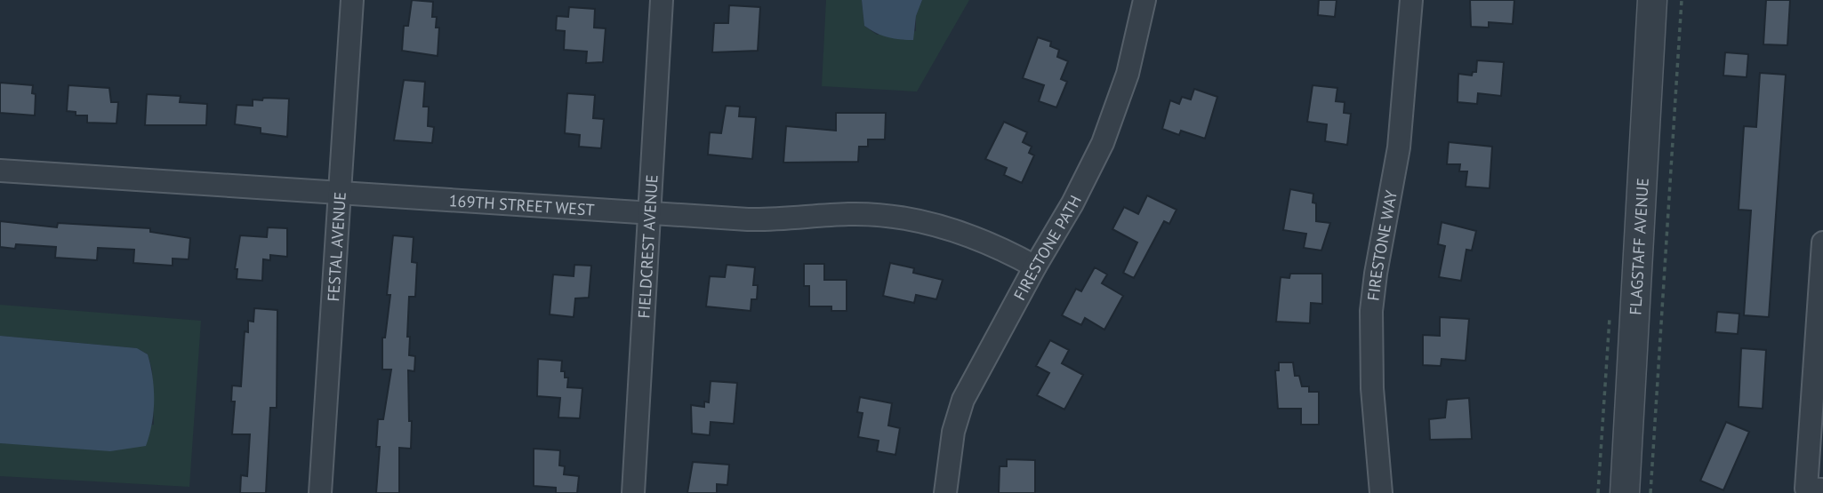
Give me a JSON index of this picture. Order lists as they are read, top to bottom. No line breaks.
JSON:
{"streets":{"street":["169TH STREET WEST","FESTAL AVENUE","FIRESTONE WAY","FLAGSTAFF AVENUE","FIELDCREST AVENUE","FIRESTONE PATH"]},"crossings":[["169TH STREET WEST","FESTAL AVENUE"],["169TH STREET WEST","FIELDCREST AVENUE"],["169TH STREET WEST","FIRESTONE PATH"]]}
